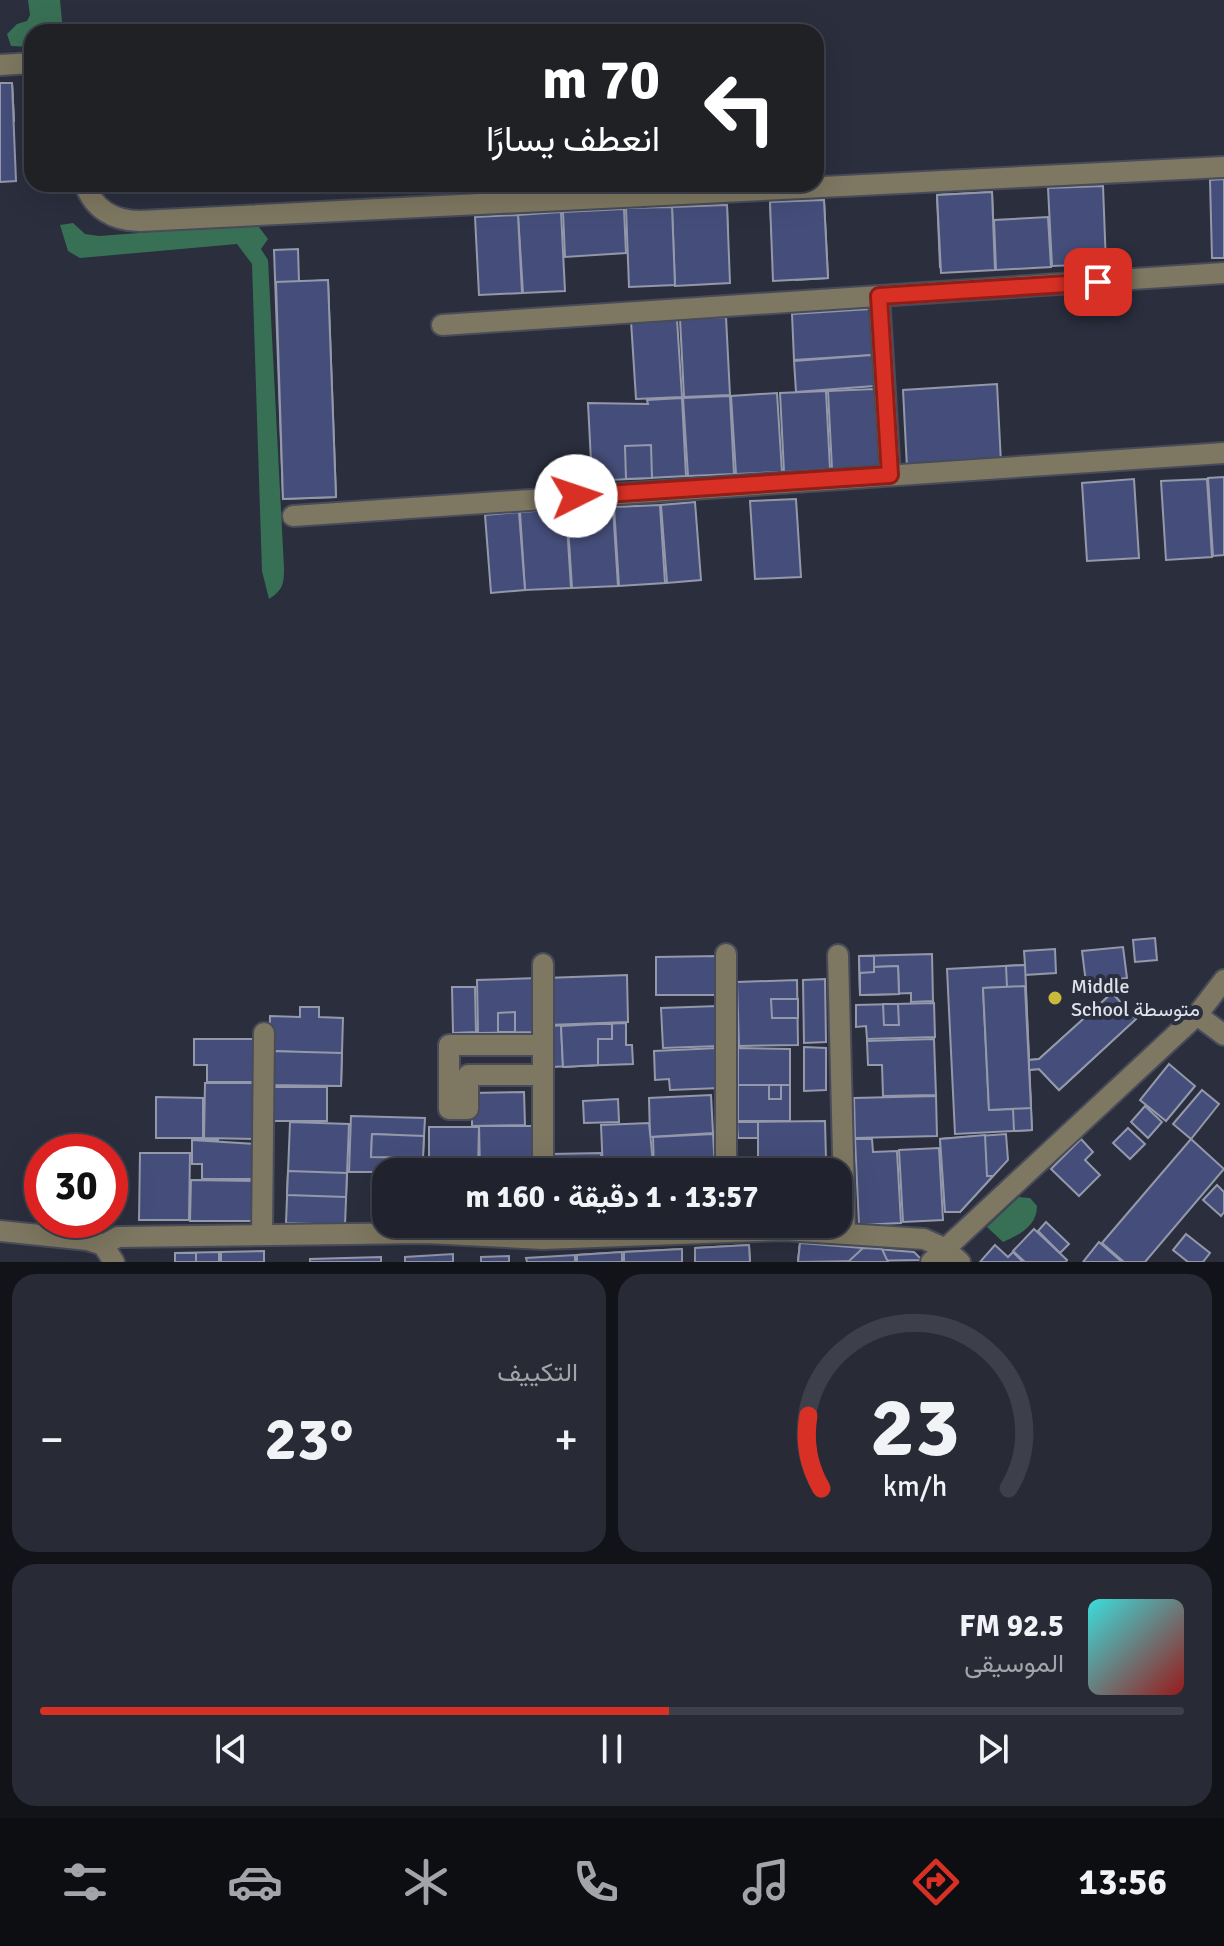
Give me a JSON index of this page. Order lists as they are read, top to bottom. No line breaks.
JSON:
{"places":["Middle School متوسطة"],"page":{"turn":["70 m","انعطف يسارًا"],"limit":"30","trip":"13:57 · 1 دقيقة · 160 m","tile":"التكييف","heat":["−","23°","+"],"song":["92.5 FM","الموسيقى"],"tabs":"13:56","gauge":["23","km/h"]}}
